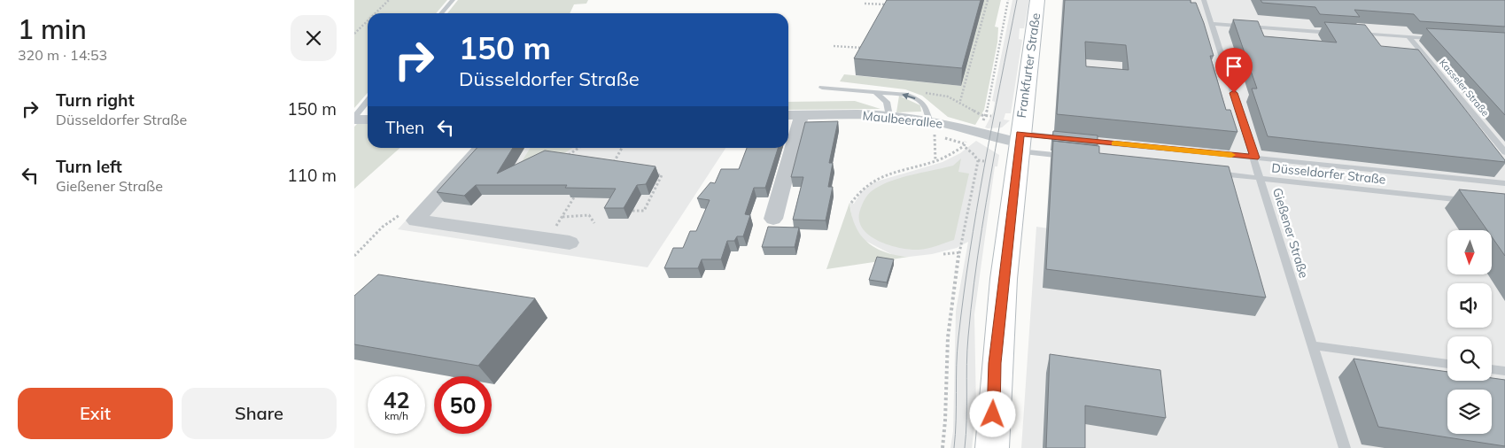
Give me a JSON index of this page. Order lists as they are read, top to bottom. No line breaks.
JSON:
{"streets":{"main road":["Frankfurter Straße"],"street":["Maulbeerallee"],"lane":["Kasseler Straße","Düsseldorfer Straße","Gießener Straße"]},"crossings":[["Frankfurter Straße","Maulbeerallee"],["Düsseldorfer Straße","Gießener Straße"]],"north":"bottom","page":{"heading":["1 min","320 m · 14:53"],"turn":["150 m","Düsseldorfer Straße"],"list":[{"name":"Turn right","note":"Düsseldorfer Straße","value":"150 m"},{"name":"Turn left","note":"Gießener Straße","value":"110 m"}],"then":"Then","speed":"42 km/h","limit":"50","buttons":["Exit","Share"]}}
